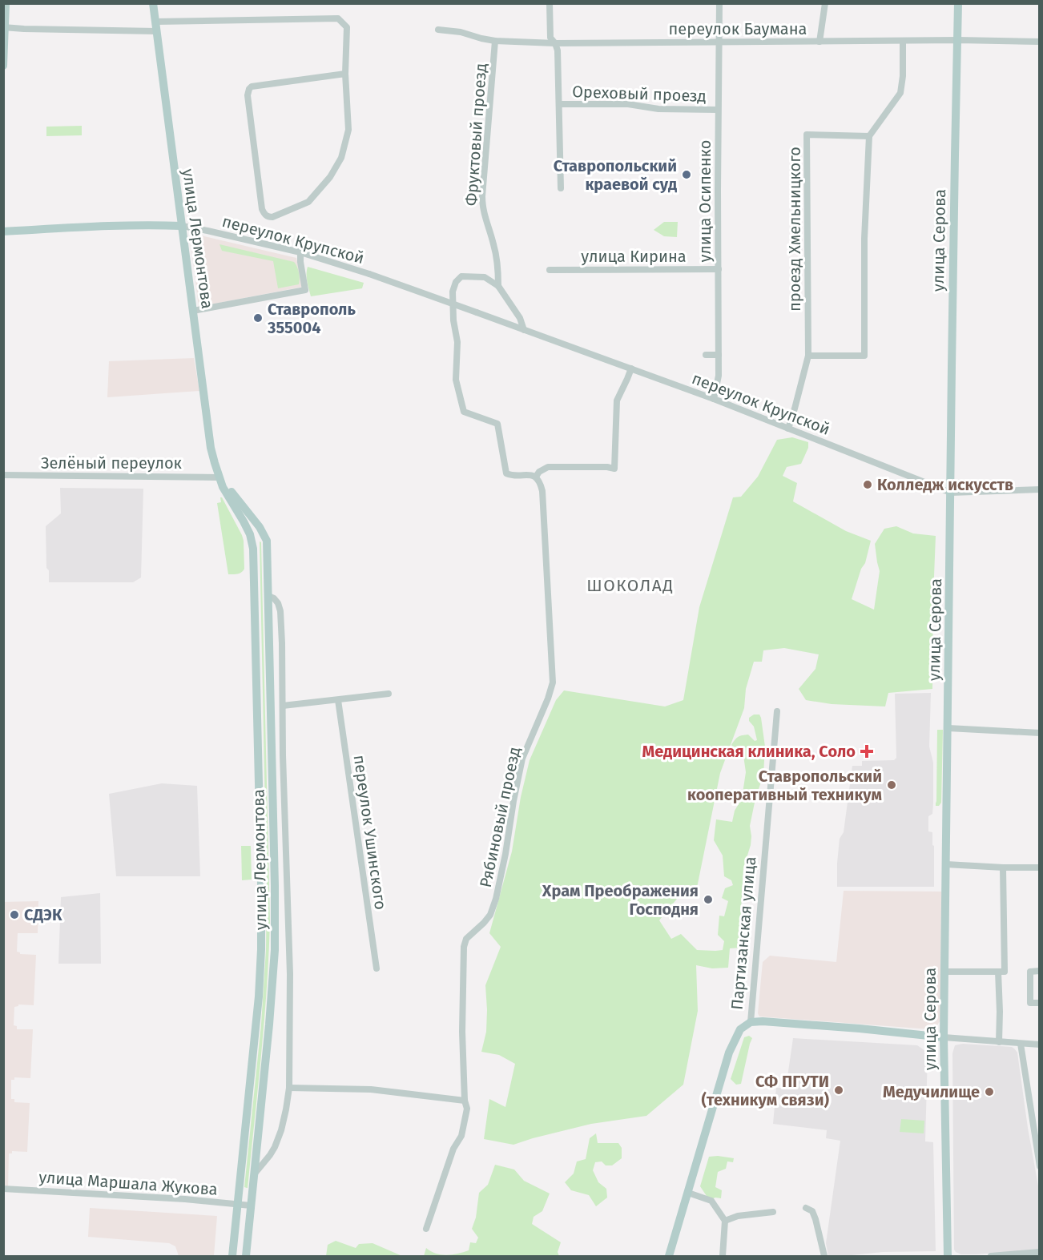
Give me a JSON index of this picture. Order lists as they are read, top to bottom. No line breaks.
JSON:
{"streets":{"main road":["улица Лермонтова","улица Серова","Партизанская улица"],"street":["переулок Баумана","Ореховый проезд","Фруктовый проезд","улица Осипенко","проезд Хмельницкого","переулок Крупской","улица Кирина","Зелёный переулок","Рябиновый проезд","переулок Ушинского","улица Маршала Жукова"]},"crossings":[["переулок Баумана","Фруктовый проезд"],["переулок Баумана","улица Осипенко"],["переулок Баумана","улица Серова"],["Ореховый проезд","улица Осипенко"],["улица Осипенко","переулок Крупской"],["улица Осипенко","улица Кирина"],["проезд Хмельницкого","переулок Крупской"],["улица Лермонтова","переулок Крупской"],["улица Лермонтова","Зелёный переулок"],["улица Лермонтова","улица Маршала Жукова"],["переулок Крупской","улица Серова"]],"districts":["ШОКОЛАД"],"places":{"other":["Ставропольский краевой суд","Ставрополь 355004","Колледж искусств","Ставропольский кооперативный техникум","Храм Преображения Господня","СДЭК","СФ ПГУТИ (техникум связи)","Медучилище"],"health":["Медицинская клиника, Соло"]}}
